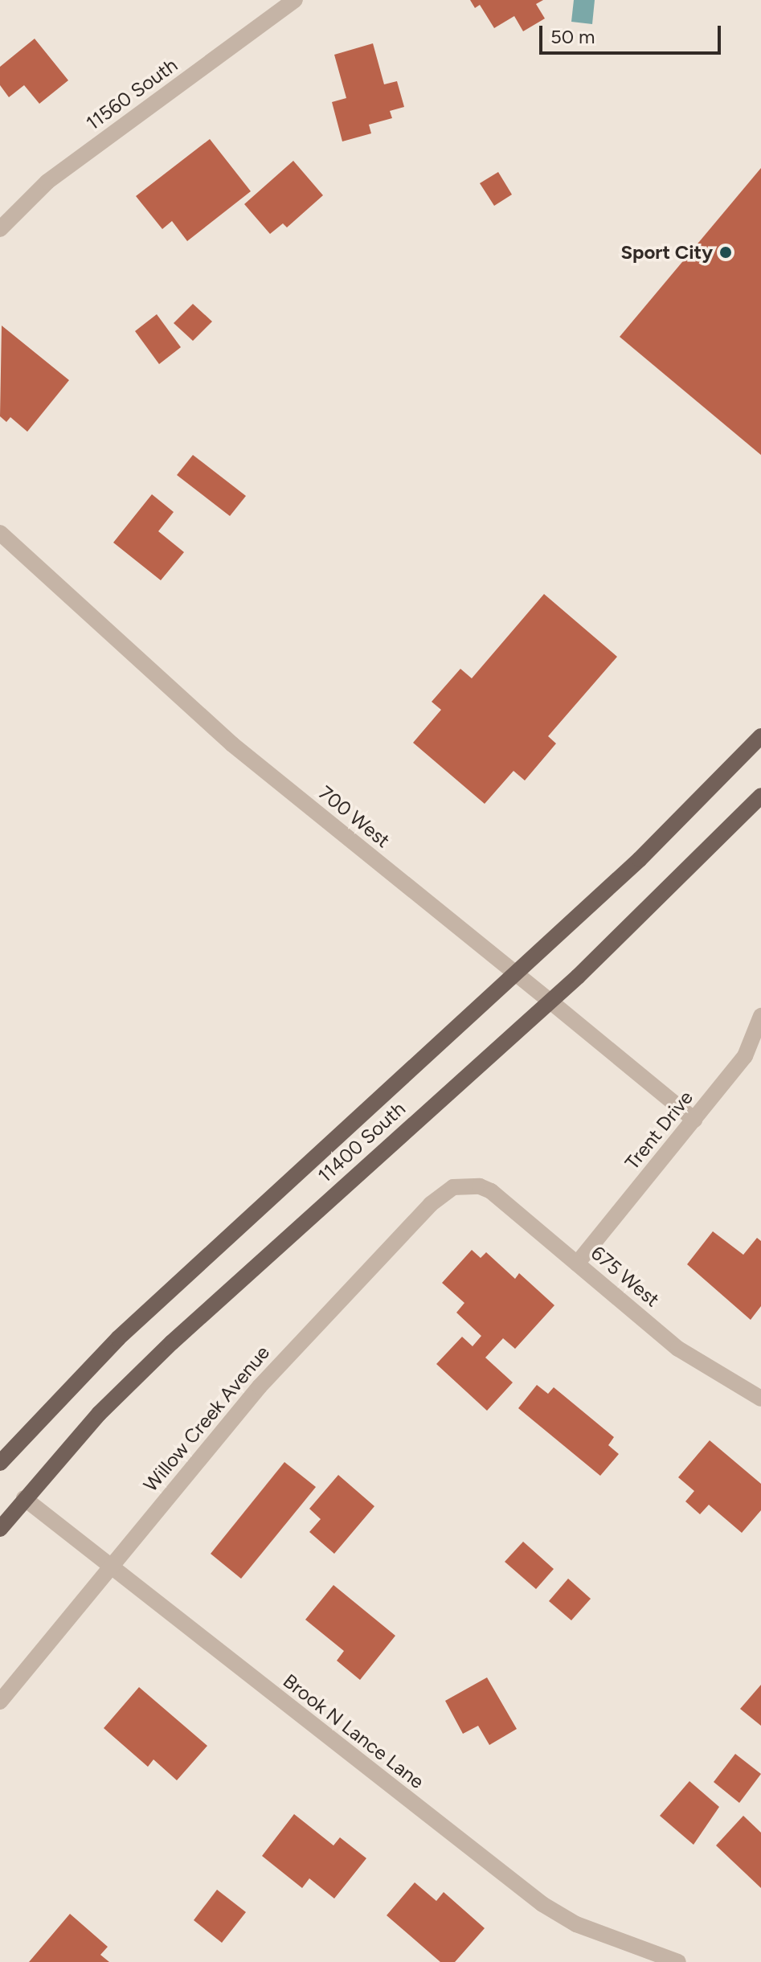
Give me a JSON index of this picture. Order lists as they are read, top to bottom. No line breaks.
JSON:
{"streets":{"main road":["11400 South"],"street":["11560 South","700 West","Trent Drive","675 West","Willow Creek Avenue","Brook N Lance Lane"]},"crossings":[["700 West","Trent Drive"],["700 West","11400 South"],["Trent Drive","675 West"],["11400 South","Brook N Lance Lane"],["675 West","Willow Creek Avenue"],["Willow Creek Avenue","Brook N Lance Lane"]],"places":["Sport City"],"scale_bar":"50 m"}
